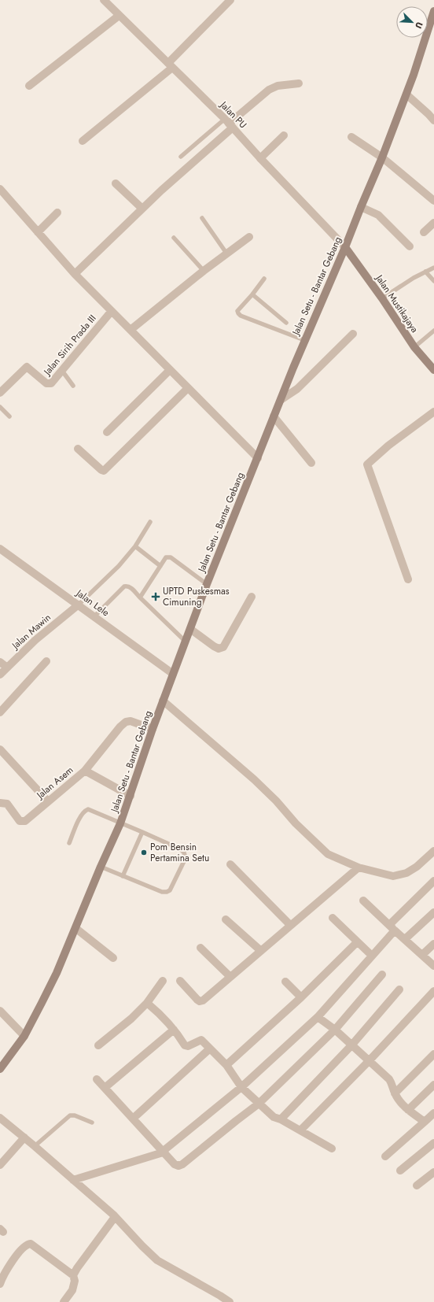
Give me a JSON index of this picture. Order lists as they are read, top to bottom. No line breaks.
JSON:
{"streets":{"main road":["Jalan Setu - Bantar Gebang","Jalan Mustikajaya"],"street":["Jalan PU","Jalan Sirih Prada III","Jalan Lele","Jalan Mawin","Jalan Asem"]},"crossings":[["Jalan PU","Jalan Setu - Bantar Gebang"],["Jalan PU","Jalan Mustikajaya"],["Jalan Setu - Bantar Gebang","Jalan Mustikajaya"],["Jalan Setu - Bantar Gebang","Jalan Lele"],["Jalan Setu - Bantar Gebang","Jalan Asem"],["Jalan Lele","Jalan Mawin"]],"places":{"health":["UPTD Puskesmas Cimuning"],"other":["Pom Bensin Pertamina Setu"]},"north":"bottom right"}
